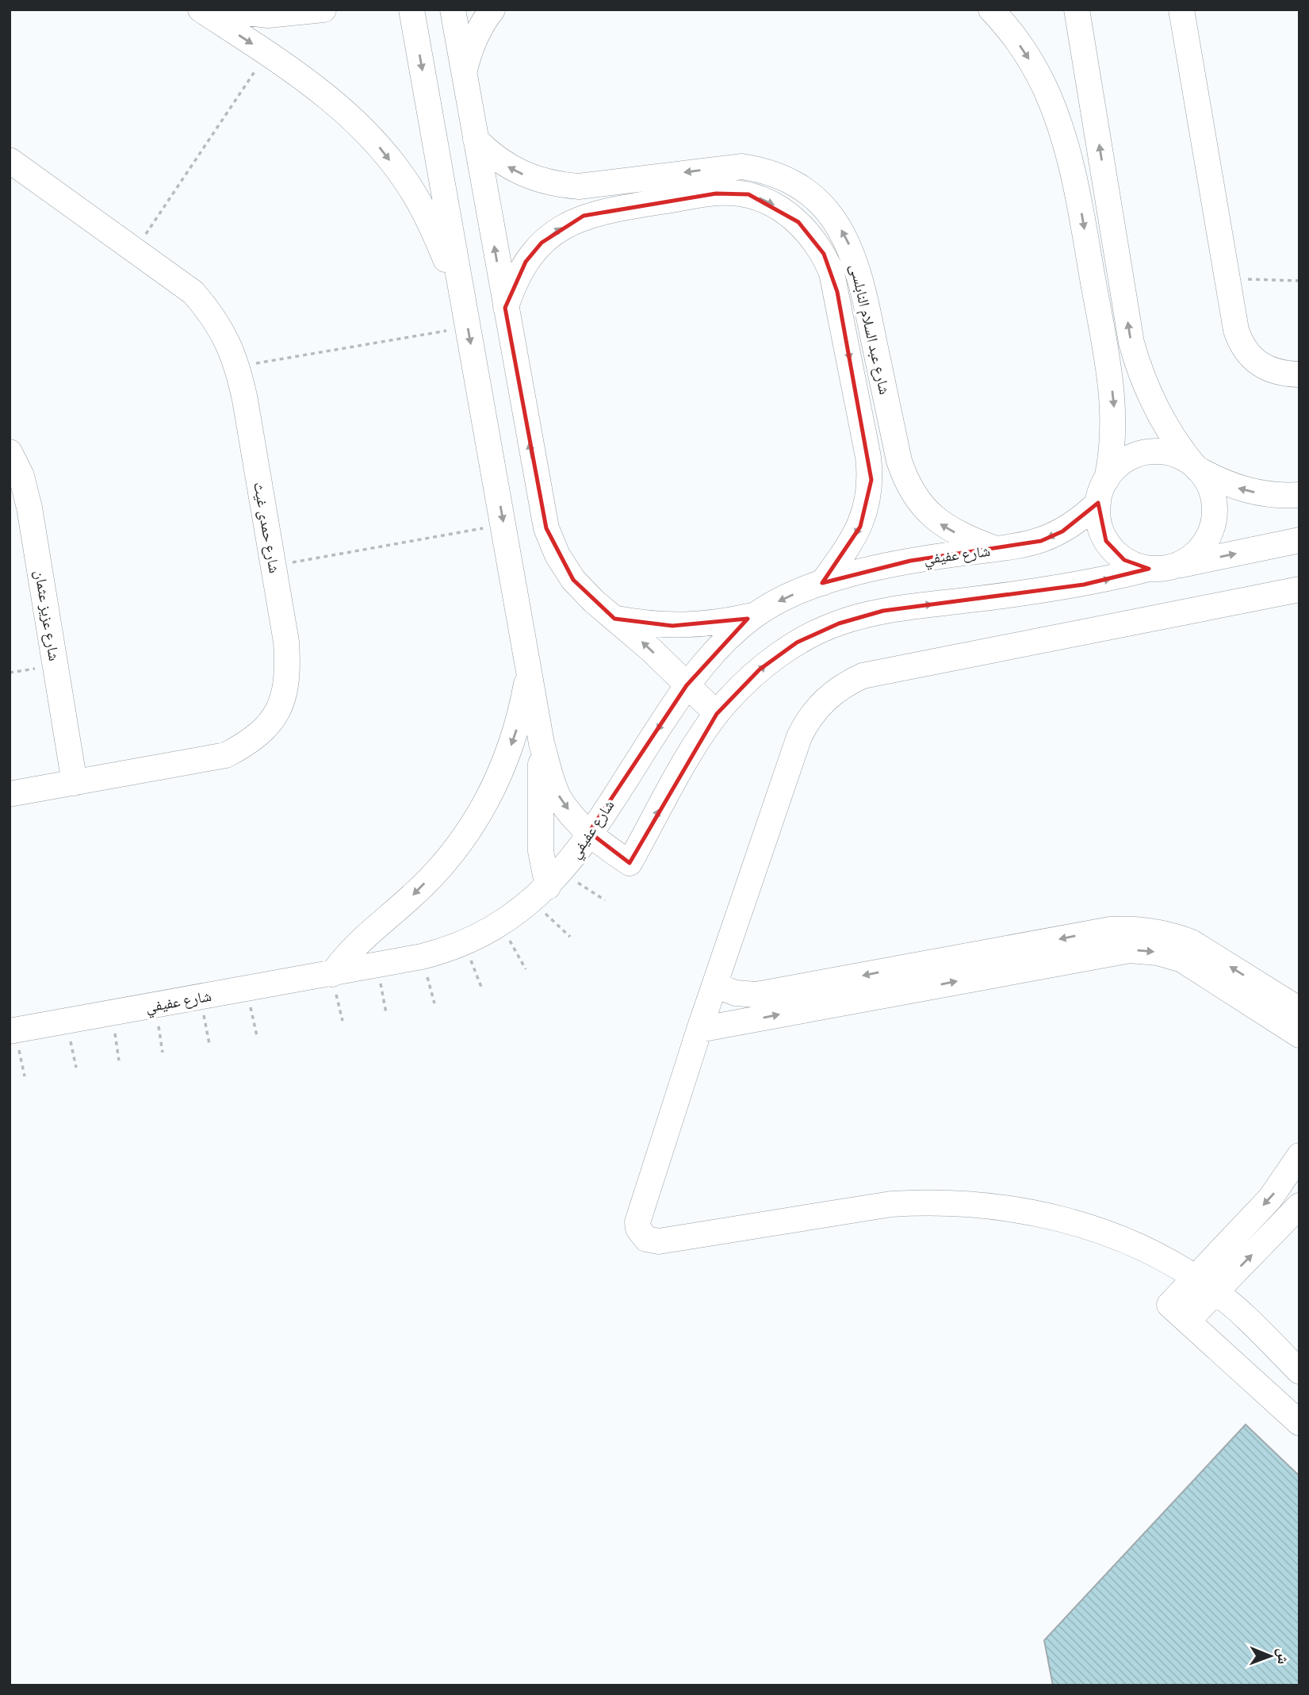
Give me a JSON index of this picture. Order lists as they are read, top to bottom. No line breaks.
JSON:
{"streets":{"street":["شارع عبد السلام النابلسى","شارع حمدى غيث","شارع عفيفي","شارع عزيز عثمان"]},"crossings":[["شارع عبد السلام النابلسى","شارع عفيفي"],["شارع حمدى غيث","شارع عزيز عثمان"]],"north":"right"}
